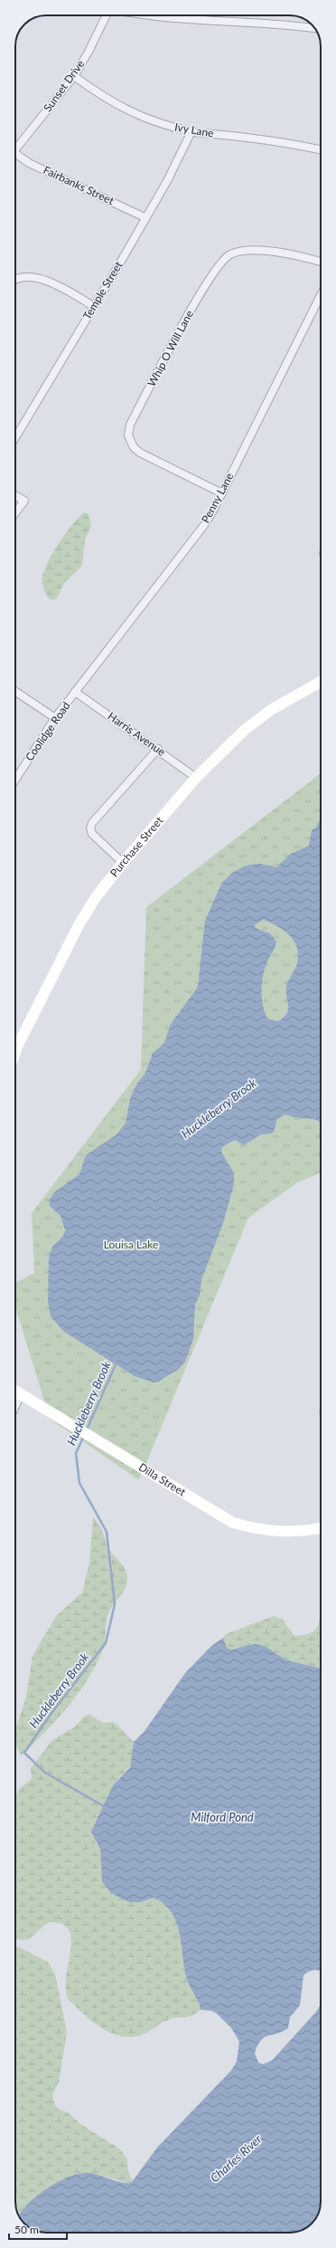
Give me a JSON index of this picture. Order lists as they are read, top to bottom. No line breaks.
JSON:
{"streets":{"main road":["Purchase Street","Dilla Street"],"street":["Sunset Drive","Ivy Lane","Fairbanks Street","Temple Street","Whip O Will Lane","Penny Lane","Coolidge Road","Harris Avenue"]},"crossings":[["Sunset Drive","Ivy Lane"],["Ivy Lane","Temple Street"],["Fairbanks Street","Temple Street"],["Whip O Will Lane","Penny Lane"],["Penny Lane","Coolidge Road"],["Penny Lane","Harris Avenue"],["Coolidge Road","Harris Avenue"],["Harris Avenue","Purchase Street"]],"water":["Huckleberry Brook","Milford Pond","Charles River"],"parks":["Louisa Lake"],"scale_bar":"50 m"}
